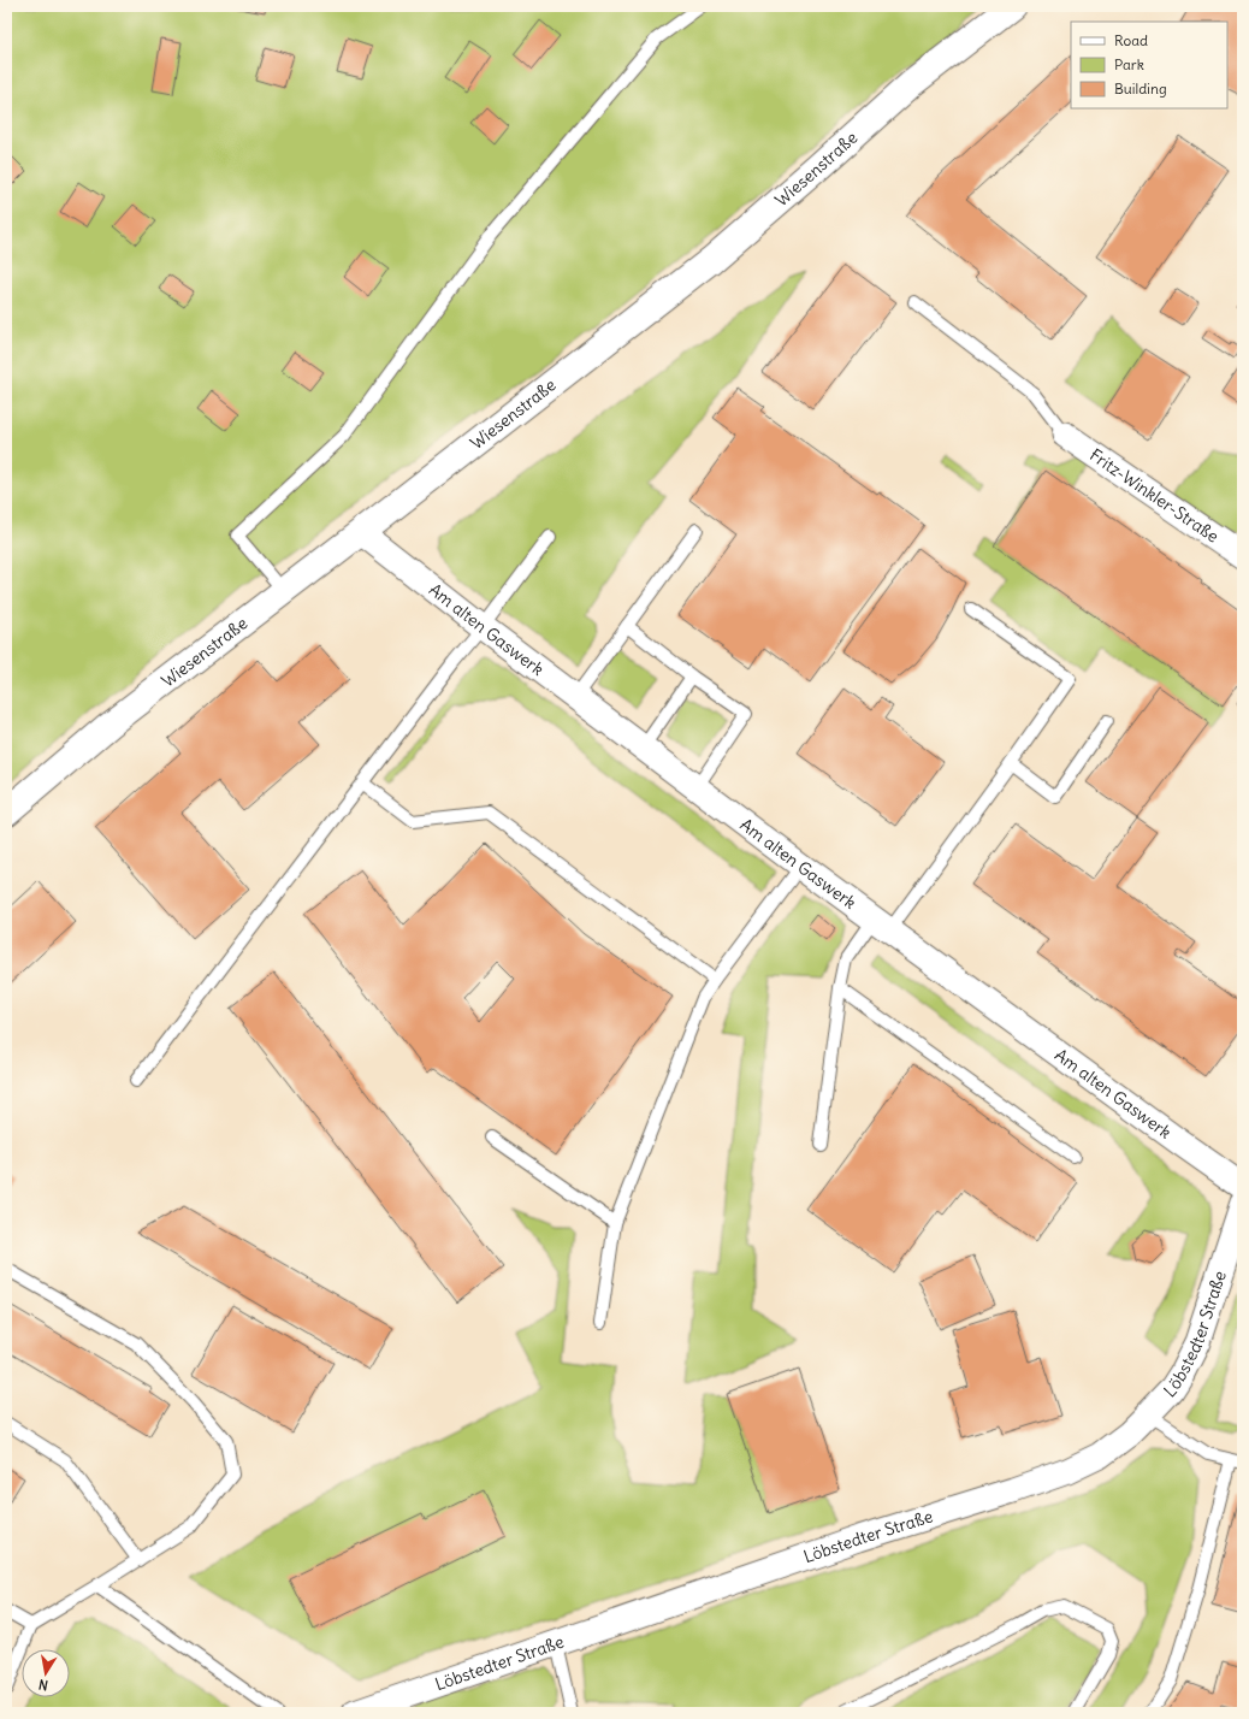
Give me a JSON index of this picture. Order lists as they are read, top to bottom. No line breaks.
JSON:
{"streets":{"street":["Wiesenstraße","Fritz-Winkler-Straße","Am alten Gaswerk","Löbstedter Straße"]},"crossings":[["Wiesenstraße","Am alten Gaswerk"]],"legend":["Road","Park","Building"],"north":"bottom"}
